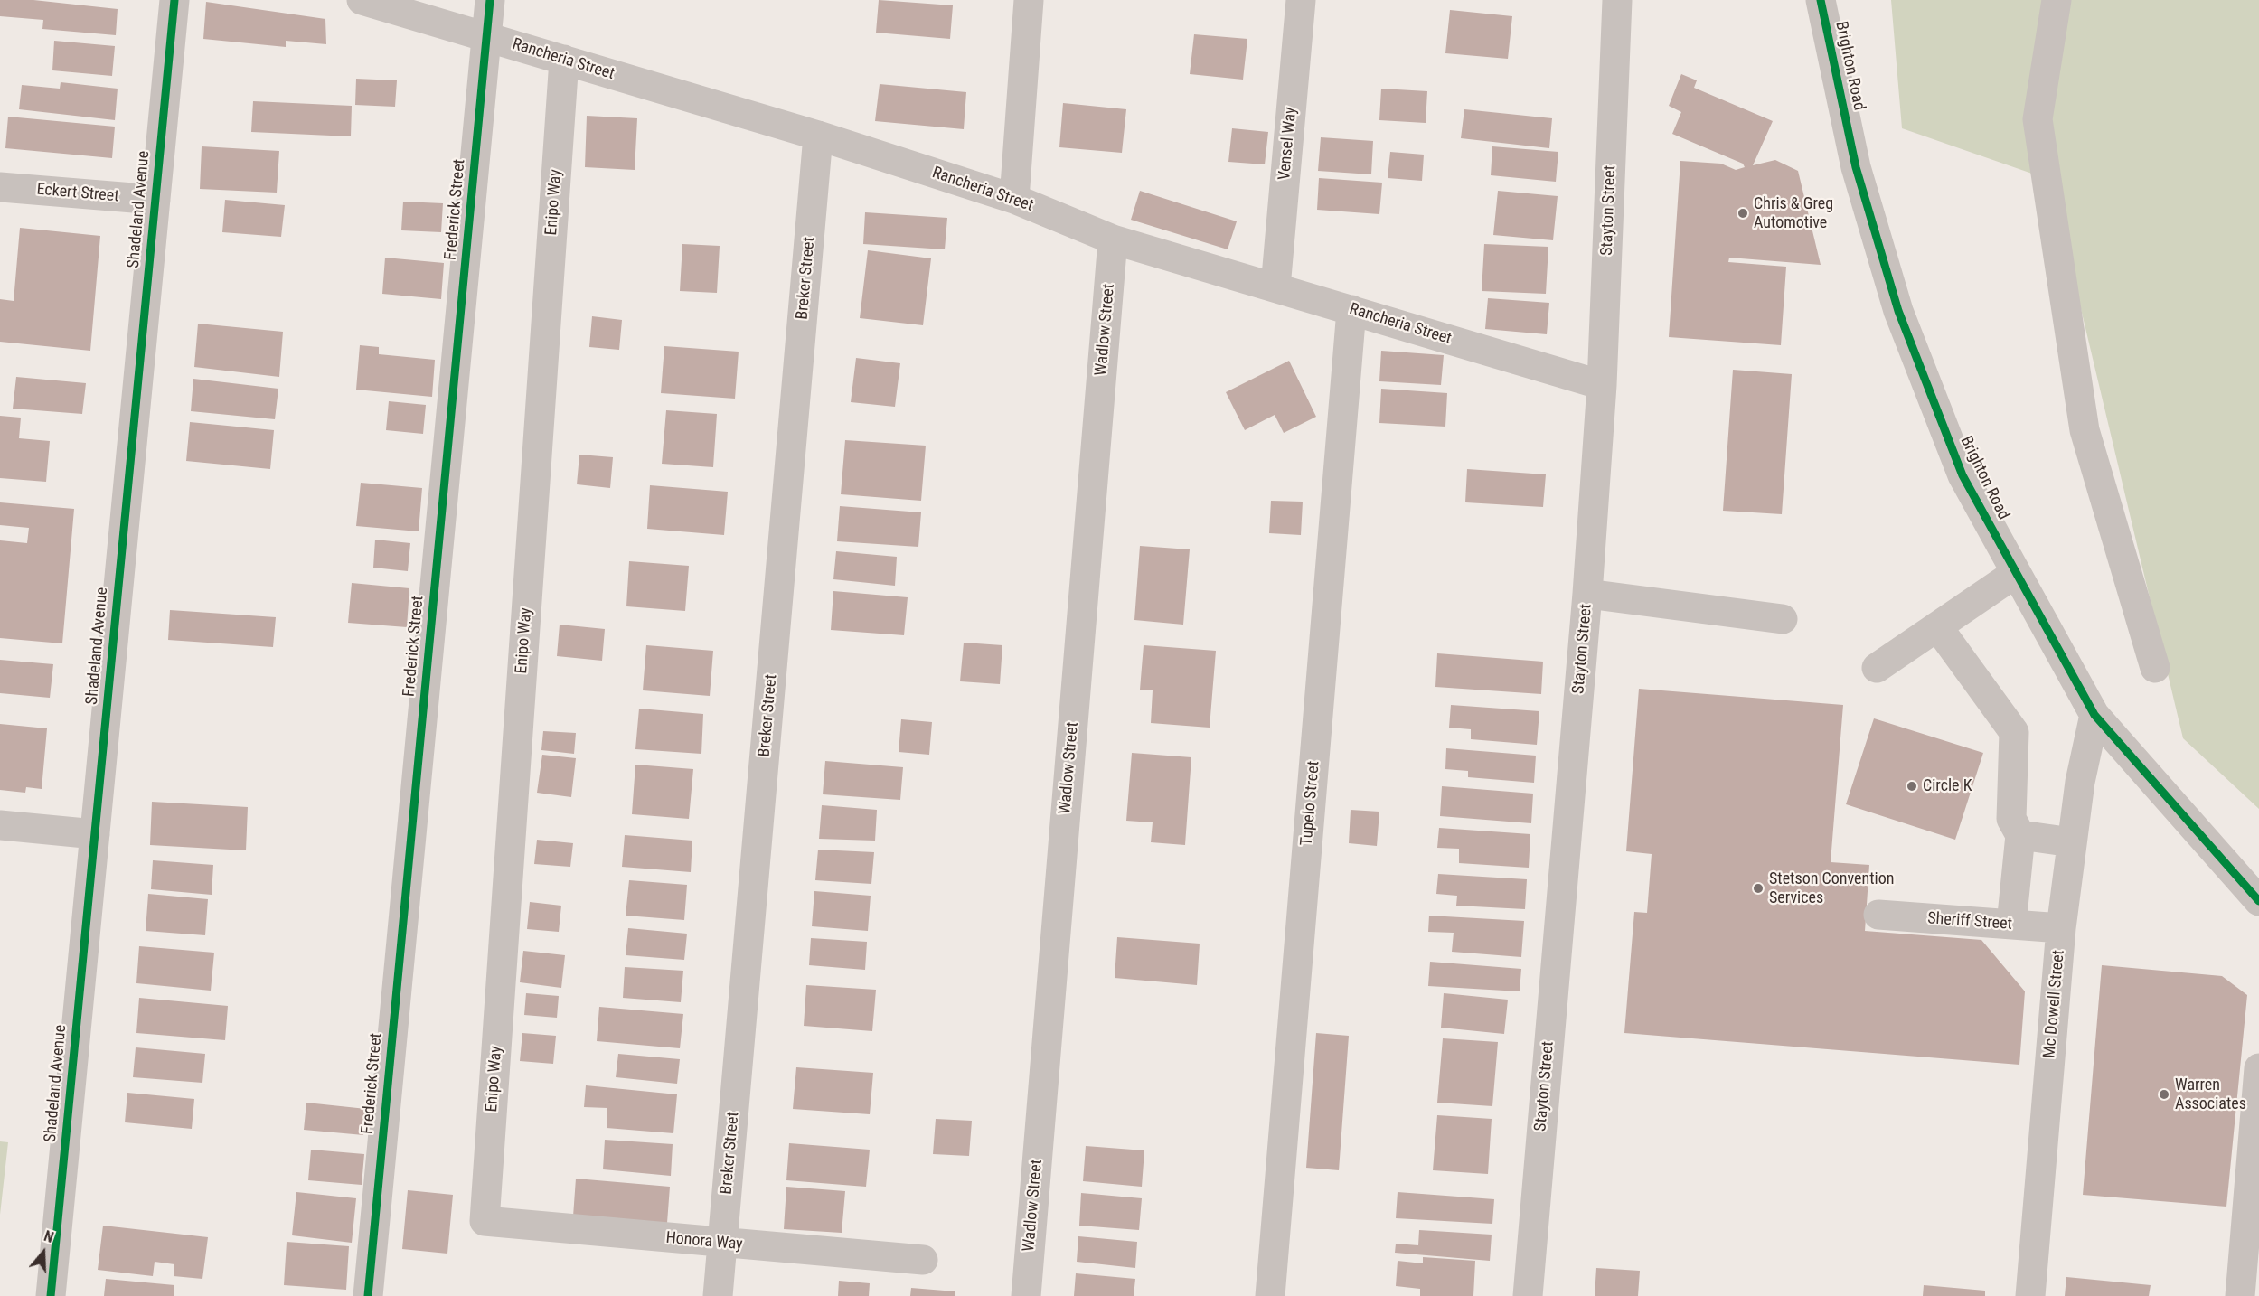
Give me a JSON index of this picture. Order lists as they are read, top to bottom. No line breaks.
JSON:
{"streets":{"street":["Rancheria Street","Brighton Road","Vensel Way","Eckert Street","Enipo Way","Shadeland Avenue","Frederick Street","Stayton Street","Breker Street","Wadlow Street","Tupelo Street","Sheriff Street","Mc Dowell Street","Honora Way"]},"crossings":[["Rancheria Street","Vensel Way"],["Rancheria Street","Enipo Way"],["Rancheria Street","Frederick Street"],["Rancheria Street","Stayton Street"],["Rancheria Street","Breker Street"],["Rancheria Street","Wadlow Street"],["Rancheria Street","Tupelo Street"],["Brighton Road","Mc Dowell Street"],["Eckert Street","Shadeland Avenue"],["Enipo Way","Honora Way"],["Breker Street","Honora Way"],["Sheriff Street","Mc Dowell Street"]],"places":["Chris & Greg Automotive","Circle K","Stetson Convention Services","Warren Associates"],"north":"top"}
